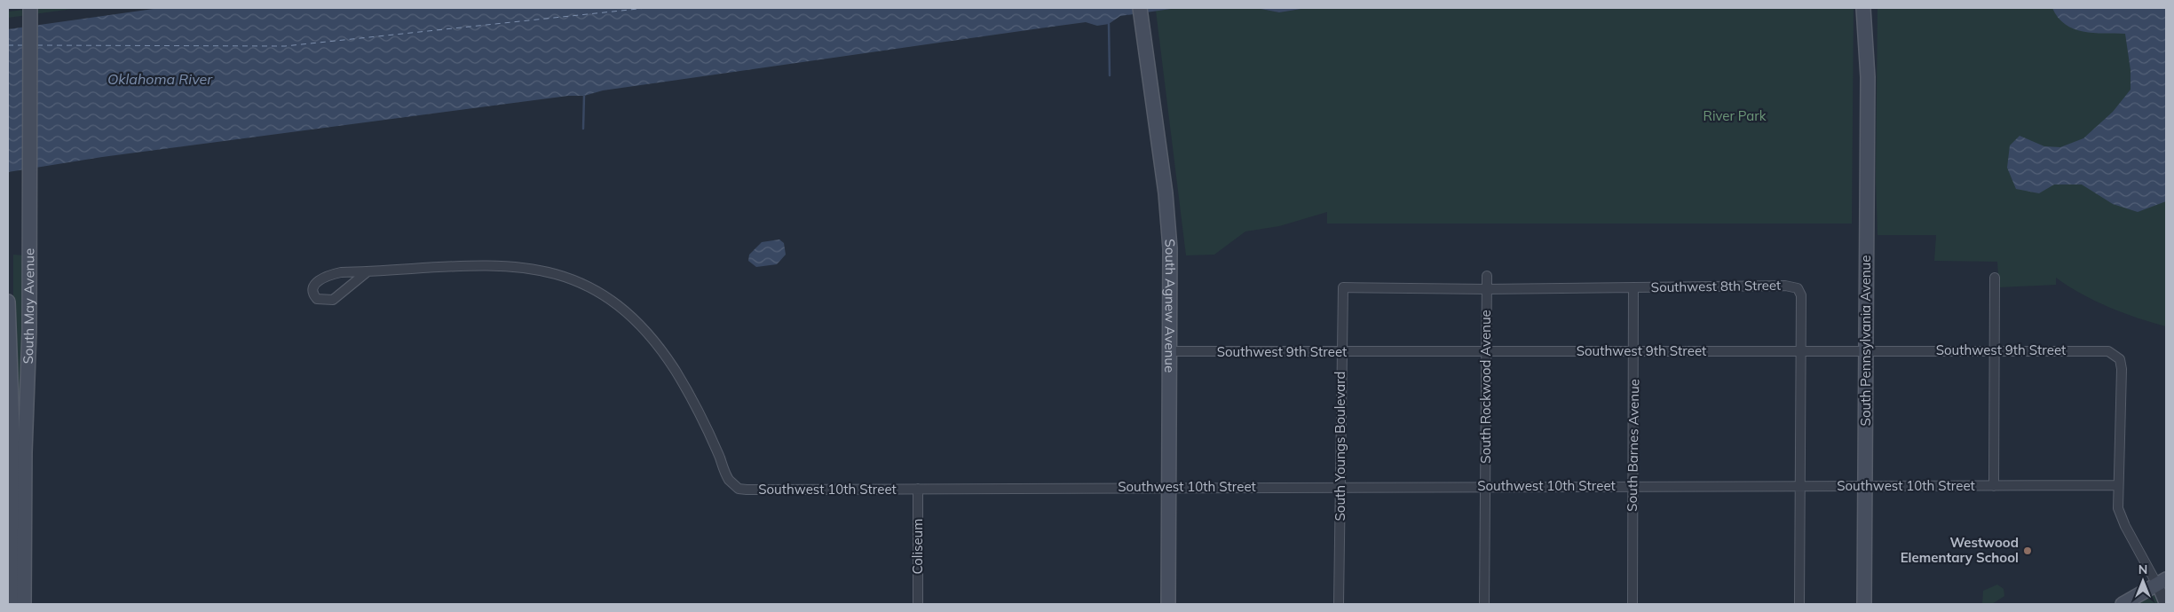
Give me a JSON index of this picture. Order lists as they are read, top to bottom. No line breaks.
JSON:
{"streets":{"main road":["South Agnew Avenue","South May Avenue","South Pennsylvania Avenue"],"street":["Southwest 8th Street","Southwest 9th Street","South Rockwood Avenue","South Barnes Avenue","South Youngs Boulevard","Southwest 10th Street","Coliseum"]},"crossings":[["Southwest 8th Street","Southwest 9th Street"],["Southwest 8th Street","South Rockwood Avenue"],["Southwest 8th Street","South Barnes Avenue"],["Southwest 8th Street","South Youngs Boulevard"],["Southwest 8th Street","Southwest 10th Street"],["South Agnew Avenue","Southwest 9th Street"],["South Agnew Avenue","Southwest 10th Street"],["South Pennsylvania Avenue","Southwest 9th Street"],["South Pennsylvania Avenue","Southwest 10th Street"],["Southwest 9th Street","South Rockwood Avenue"],["Southwest 9th Street","South Barnes Avenue"],["Southwest 9th Street","South Youngs Boulevard"],["Southwest 9th Street","Southwest 10th Street"],["South Rockwood Avenue","Southwest 10th Street"],["South Barnes Avenue","Southwest 10th Street"],["South Youngs Boulevard","Southwest 10th Street"],["Southwest 10th Street","Coliseum"]],"water":["Oklahoma River"],"parks":["River Park"],"places":["Westwood Elementary School"],"north":"top"}
